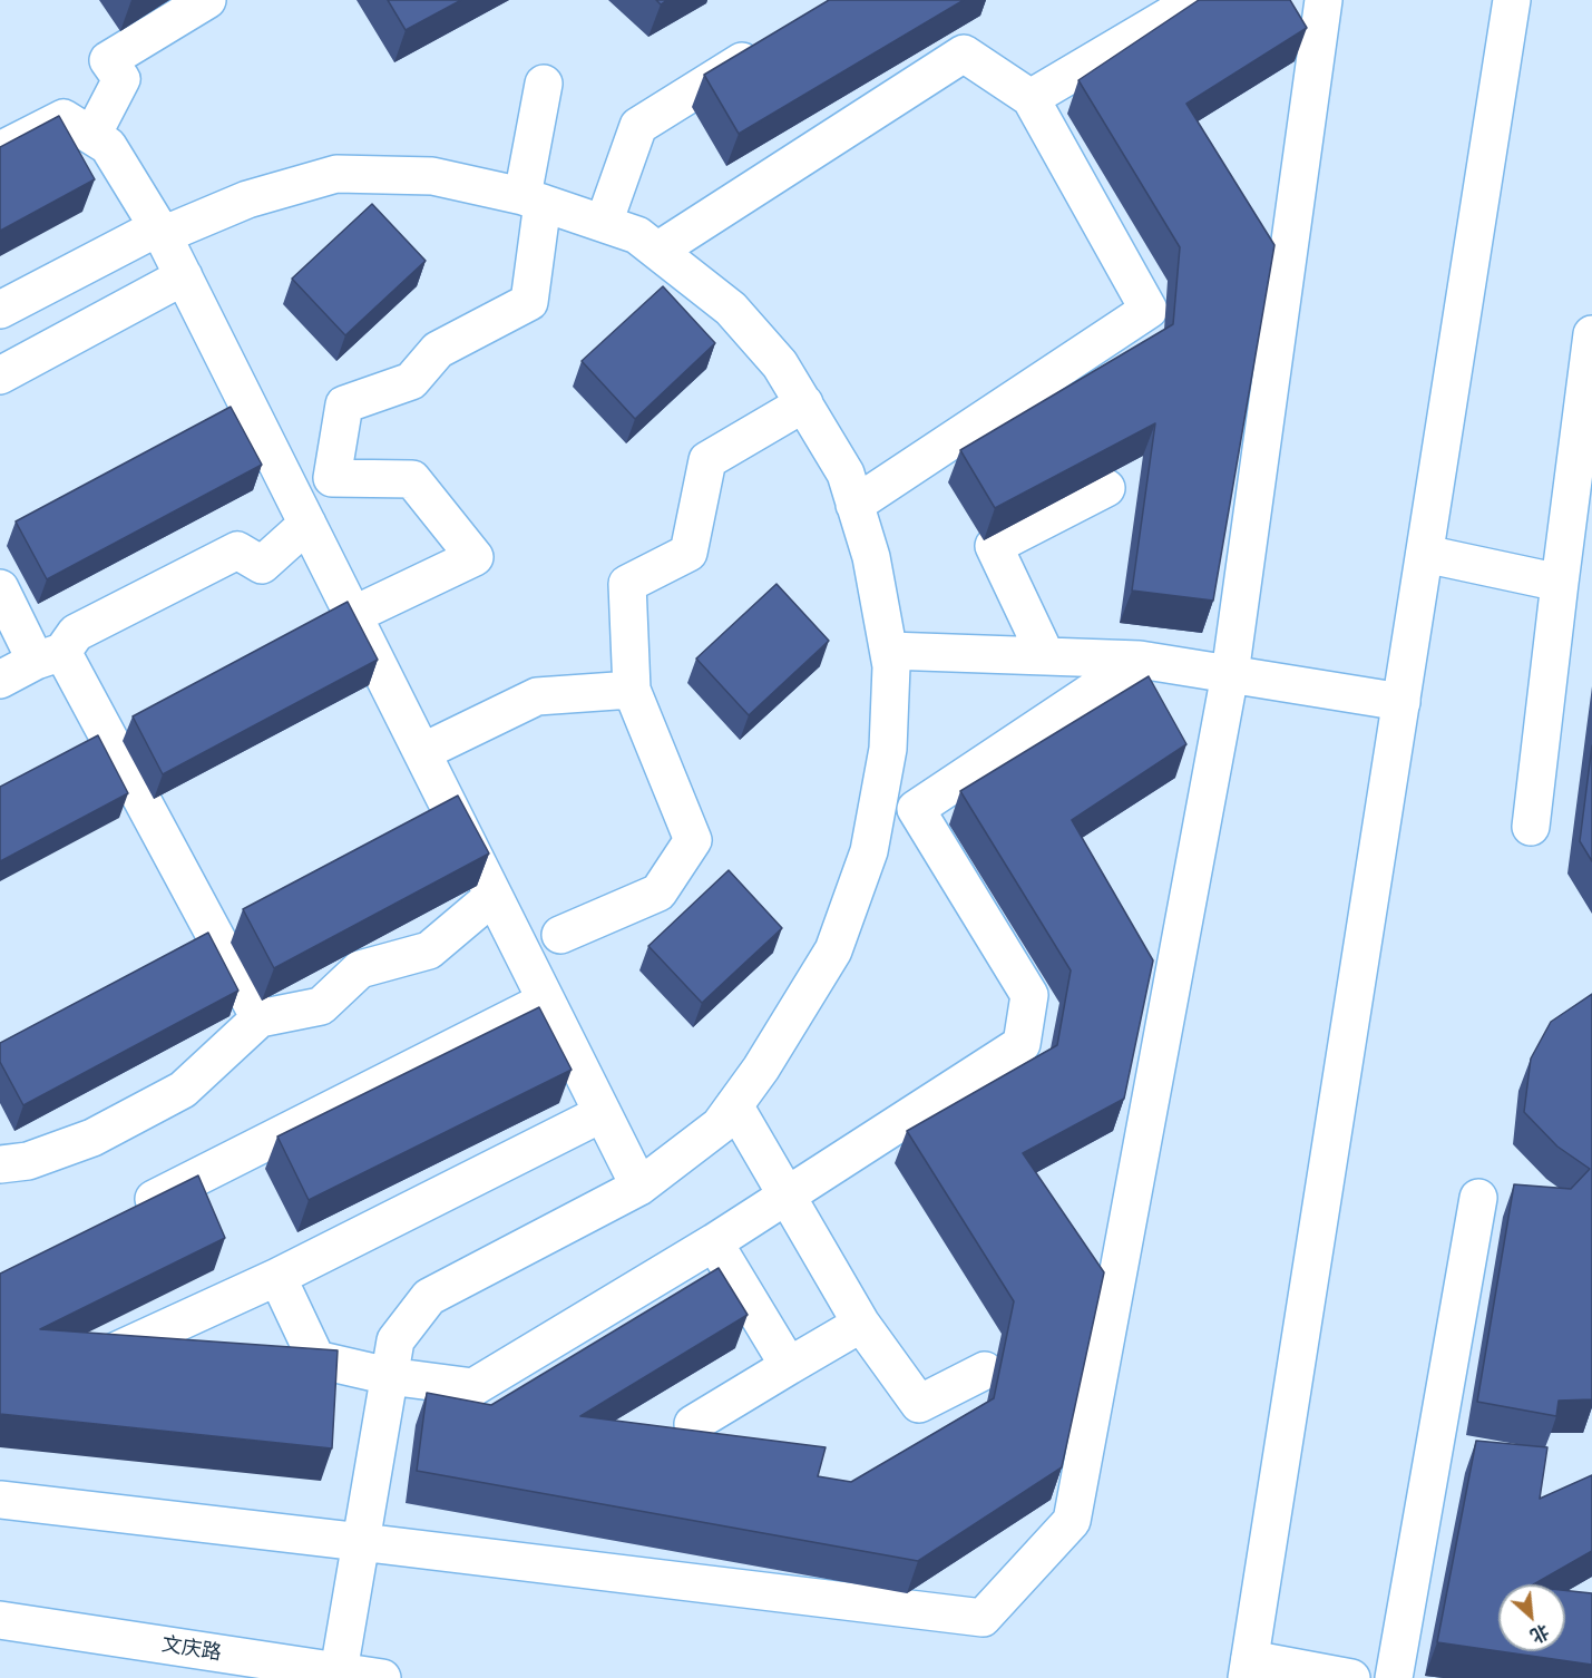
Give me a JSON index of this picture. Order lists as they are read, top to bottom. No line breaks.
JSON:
{"streets":{"street":["文庆路"]},"north":"bottom right"}
